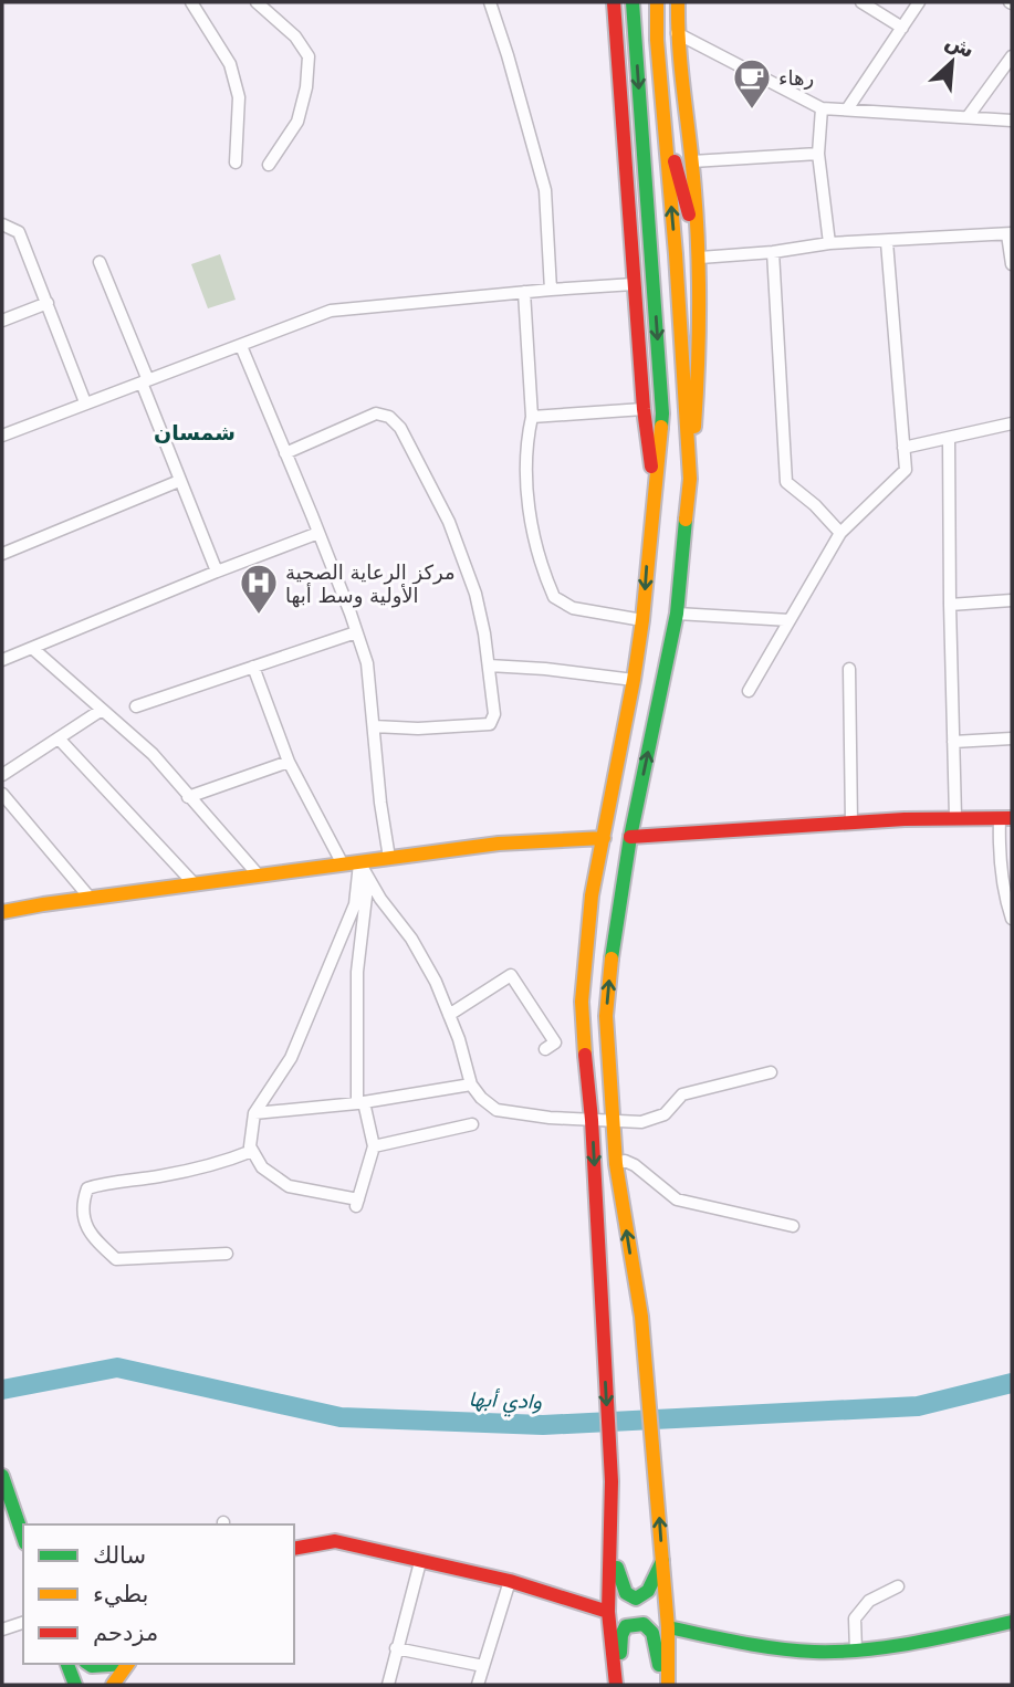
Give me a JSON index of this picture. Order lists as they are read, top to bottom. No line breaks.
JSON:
{"districts":["شمسان"],"water":["وادي أبها"],"places":{"cafe":["رهاء"],"hospital":["مركز الرعاية الصحية الأولية وسط أبها"]},"legend":["سالك","بطيء","مزدحم"],"north":"top right"}
